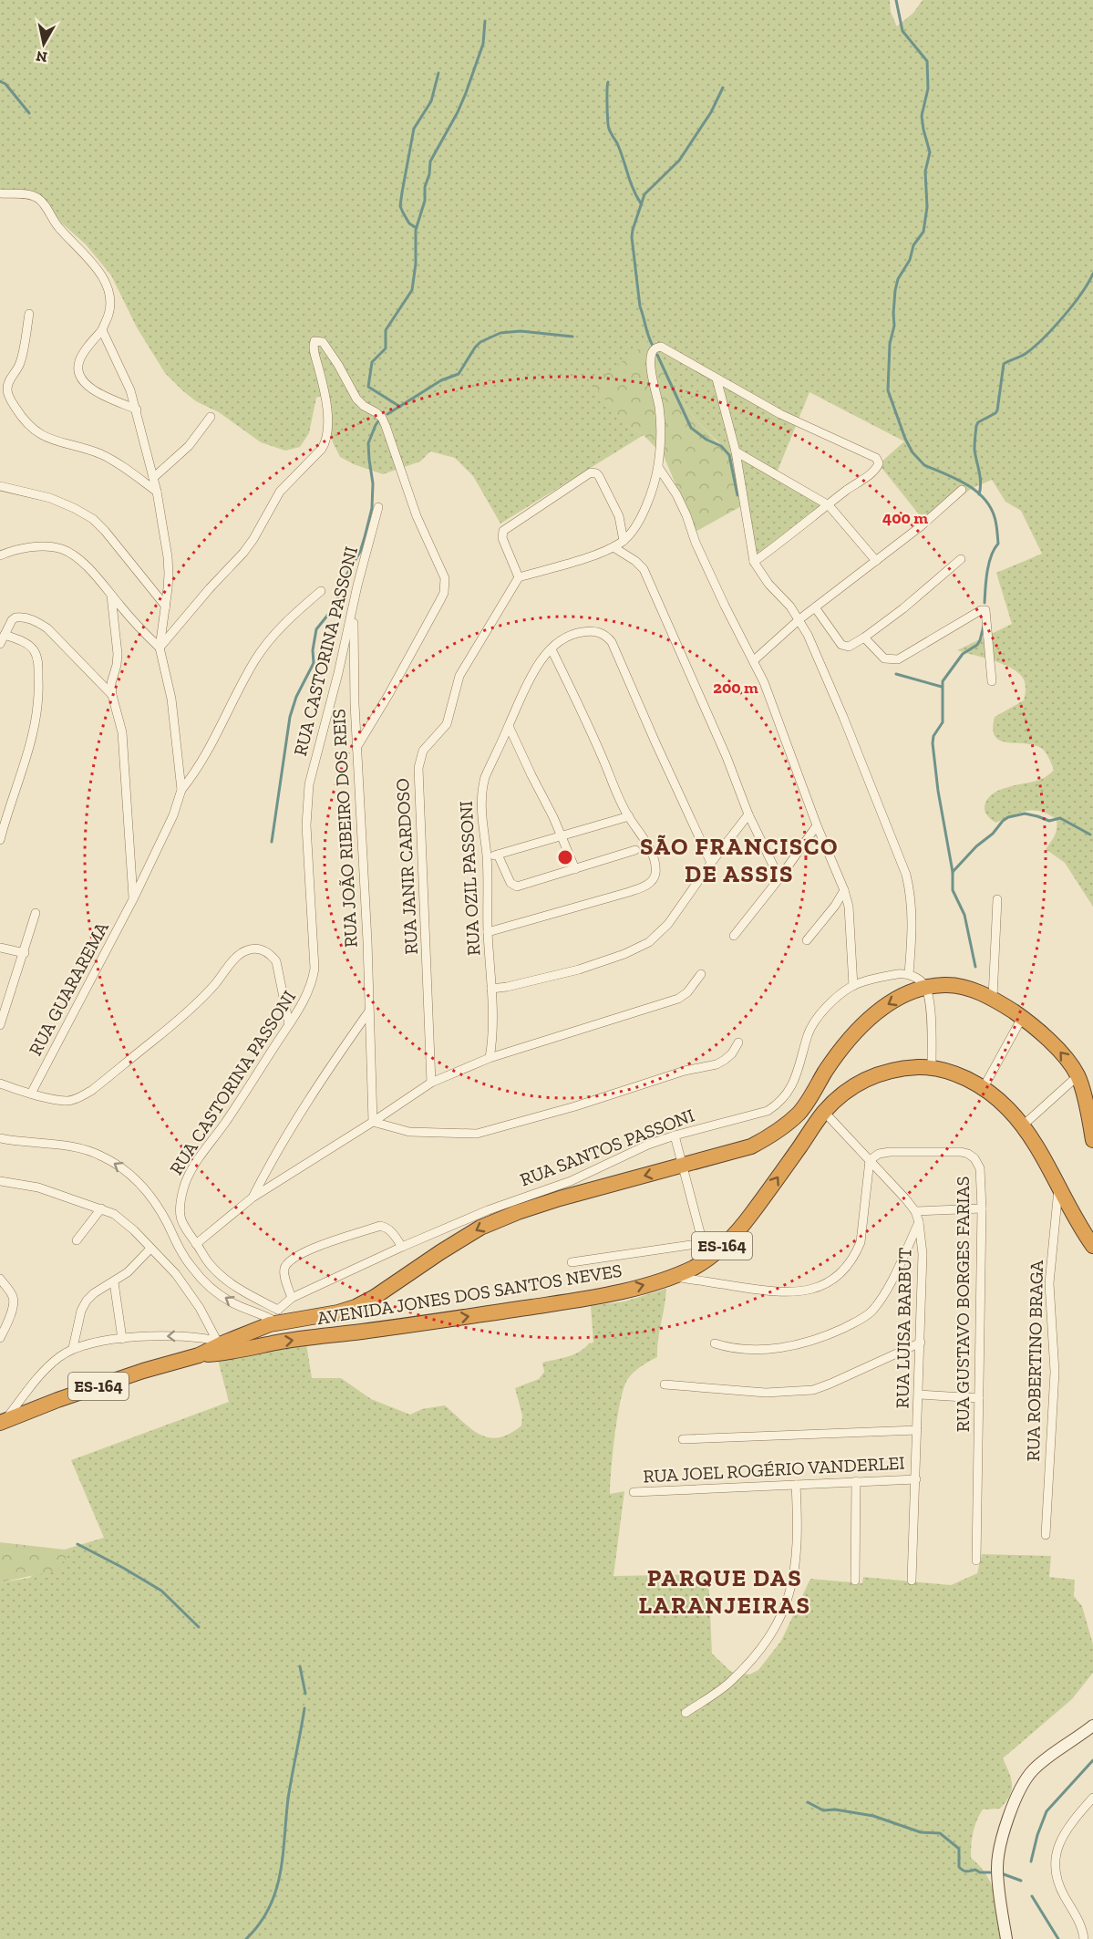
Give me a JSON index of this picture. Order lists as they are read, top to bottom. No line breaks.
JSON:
{"streets":{"highway":["ES-164","AVENIDA JONES DOS SANTOS NEVES"],"street":["RUA CASTORINA PASSONI","RUA JOÃO RIBEIRO DOS REIS","RUA JANIR CARDOSO","RUA OZIL PASSONI","RUA GUARAREMA","RUA SANTOS PASSONI","RUA GUSTAVO BORGES FARIAS","RUA LUISA BARBUT","RUA ROBERTINO BRAGA","RUA JOEL ROGÉRIO VANDERLEI"]},"crossings":[["RUA CASTORINA PASSONI","RUA JOÃO RIBEIRO DOS REIS"],["RUA CASTORINA PASSONI","RUA SANTOS PASSONI"],["RUA CASTORINA PASSONI","ES-164"],["RUA SANTOS PASSONI","ES-164"],["ES-164","AVENIDA JONES DOS SANTOS NEVES"],["AVENIDA JONES DOS SANTOS NEVES","RUA LUISA BARBUT"],["AVENIDA JONES DOS SANTOS NEVES","RUA ROBERTINO BRAGA"],["RUA GUSTAVO BORGES FARIAS","RUA LUISA BARBUT"],["RUA LUISA BARBUT","RUA JOEL ROGÉRIO VANDERLEI"]],"districts":["SÃO FRANCISCO DE ASSIS","PARQUE DAS LARANJEIRAS"],"north":"bottom","rings":["400 m","200 m"]}
